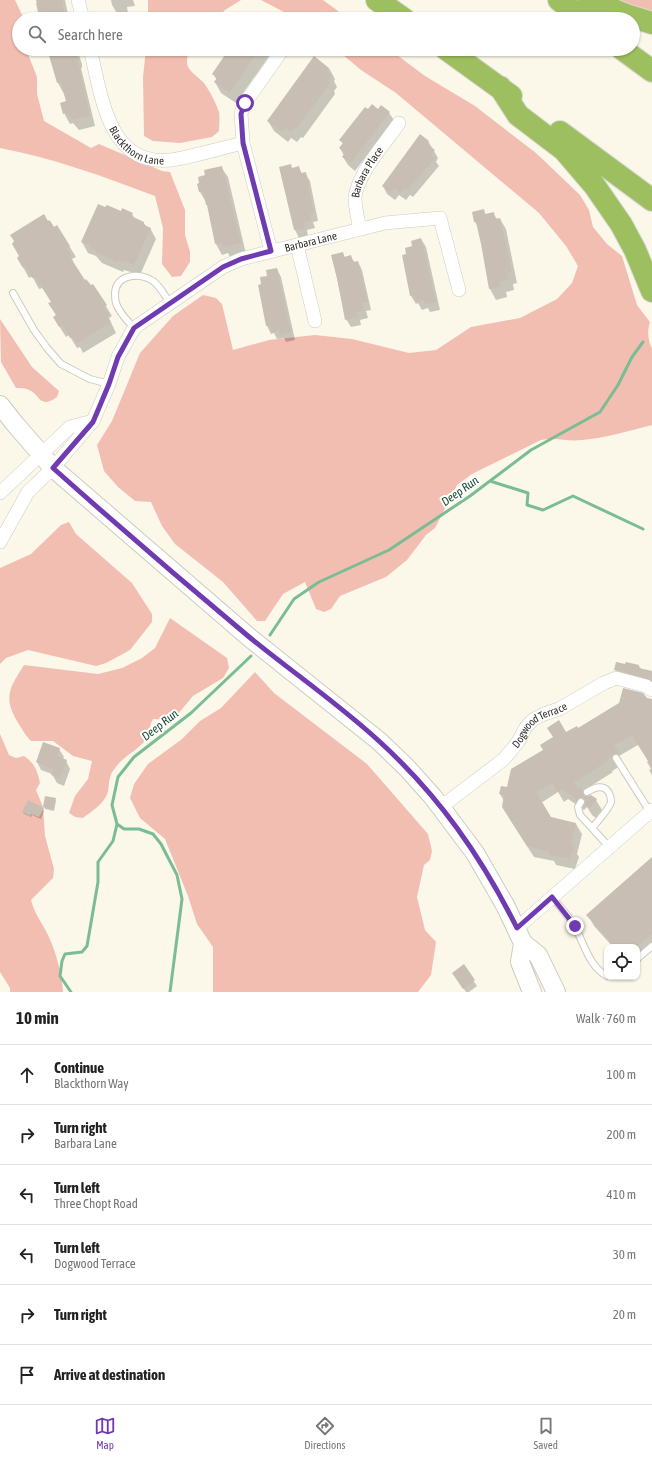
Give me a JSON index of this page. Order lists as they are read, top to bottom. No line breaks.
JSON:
{"streets":{"street":["Blackthorn Lane","Barbara Place","Barbara Lane","Dogwood Terrace"]},"crossings":[["Barbara Place","Barbara Lane"]],"water":["Deep Run"],"page":{"search":"Search here","heading":["10 min","Walk · 760 m"],"list":[["Continue","Blackthorn Way","100 m"],["Turn right","Barbara Lane","200 m"],["Turn left","Three Chopt Road","410 m"],["Turn left","Dogwood Terrace","30 m"],["Turn right","20 m"],"Arrive at destination"],"nav":["Map","Directions","Saved"]}}
